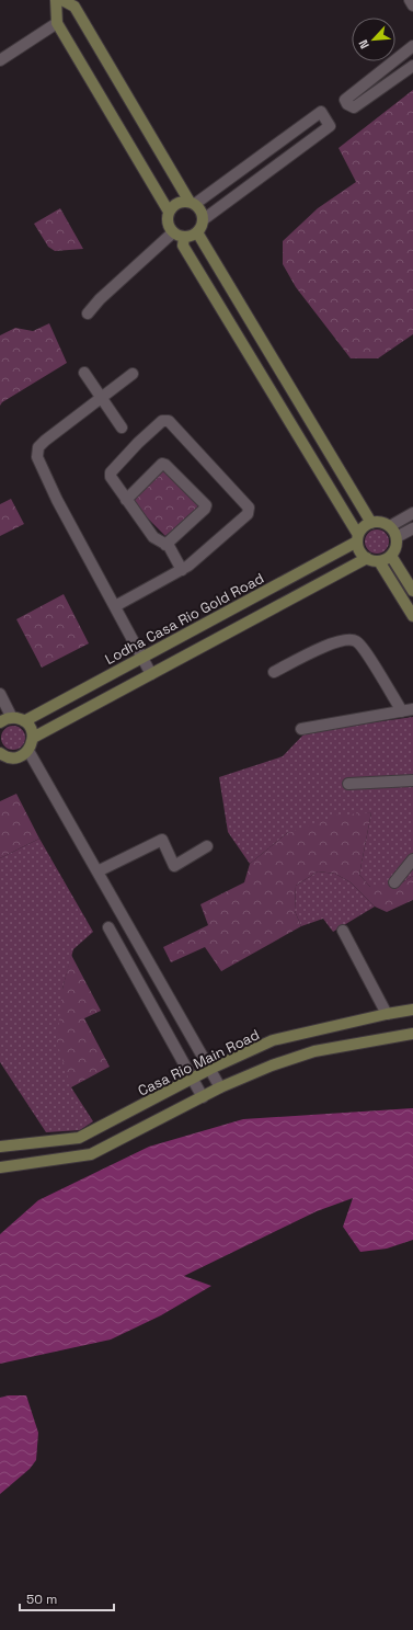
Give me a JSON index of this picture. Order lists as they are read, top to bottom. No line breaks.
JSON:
{"streets":{"street":["Lodha Casa Rio Gold Road","Casa Rio Main Road"]},"scale_bar":"50 m","north":"bottom left"}
